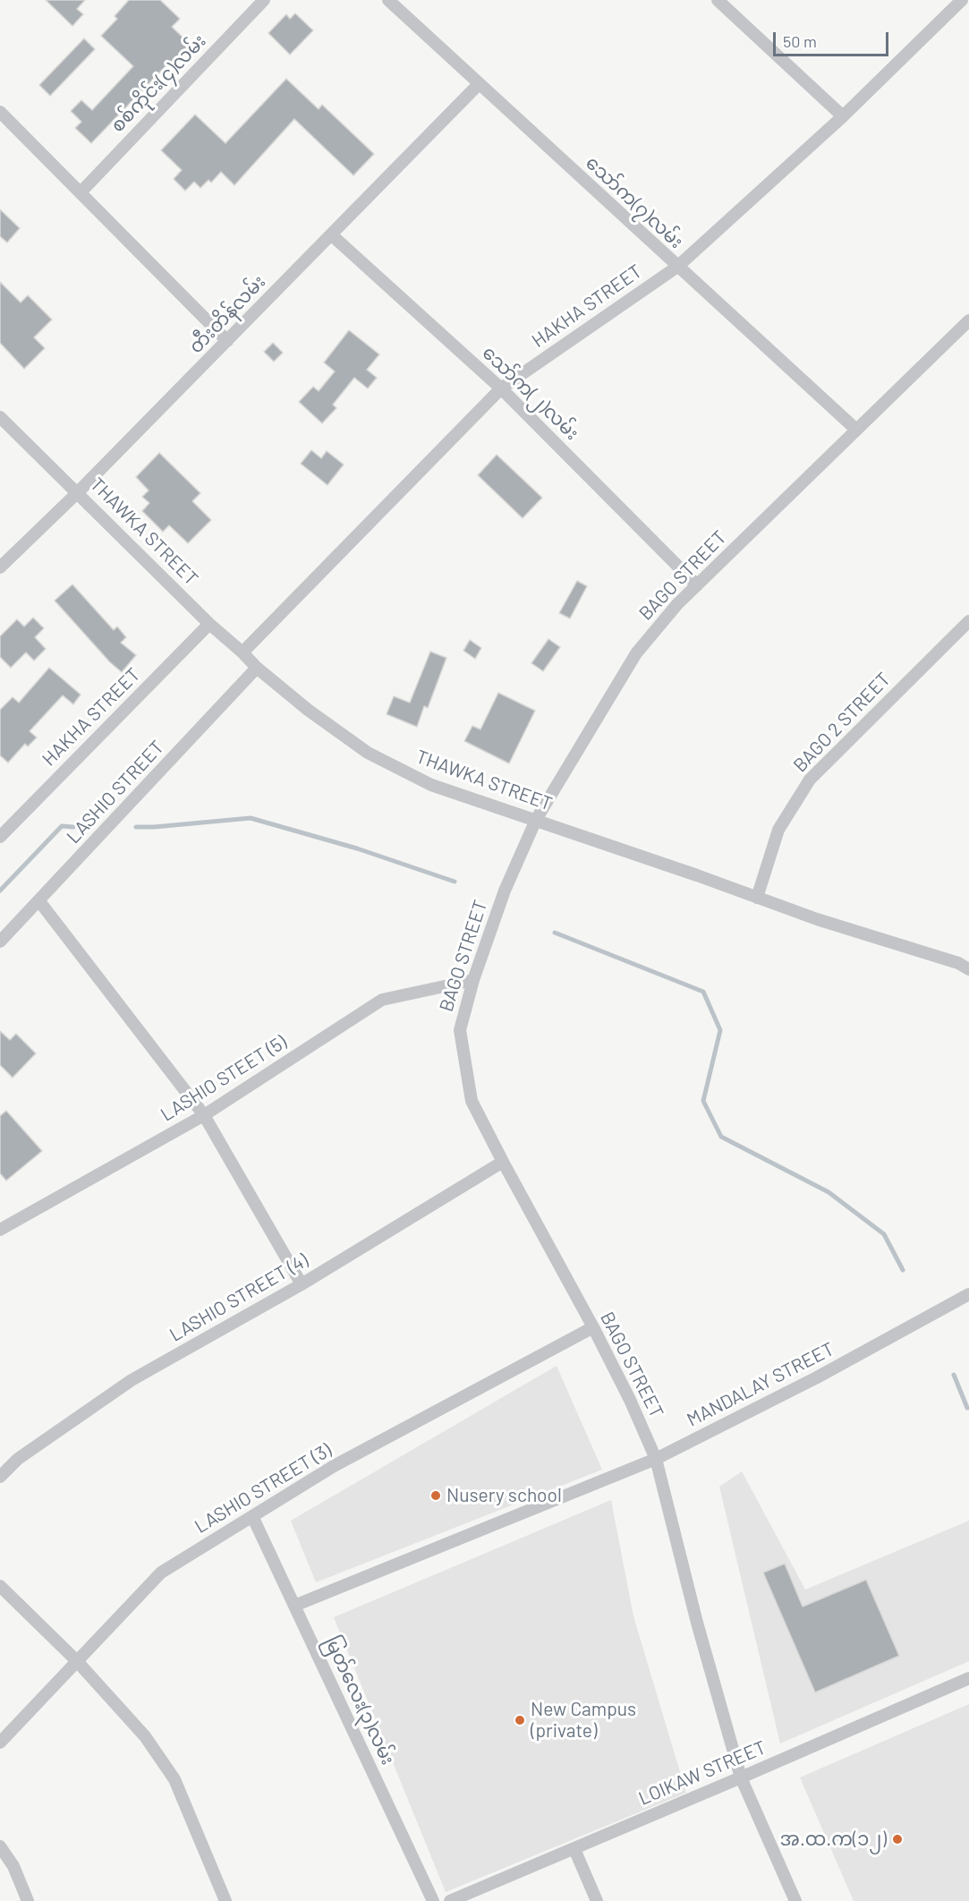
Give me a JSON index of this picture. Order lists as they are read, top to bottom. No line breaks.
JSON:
{"streets":{"street":["စစ်ကိုင်း(၄)လမ်း","သော်က(၇)လမ်း","HAKHA STREET","တီးတိန်လမ်း","သော်က(၂)လမ်း","THAWKA STREET","BAGO STREET","BAGO 2 STREET","LASHIO STREET","LASHIO STEET (5)","LASHIO STREET (4)","MANDALAY STREET","LASHIO STREET (3)","မြတ်လေး(၃)လမ်း","LOIKAW STREET"]},"crossings":[["သော်က(၇)လမ်း","HAKHA STREET"],["သော်က(၇)လမ်း","တီးတိန်လမ်း"],["သော်က(၇)လမ်း","BAGO STREET"],["HAKHA STREET","သော်က(၂)လမ်း"],["HAKHA STREET","THAWKA STREET"],["တီးတိန်လမ်း","သော်က(၂)လမ်း"],["တီးတိန်လမ်း","THAWKA STREET"],["သော်က(၂)လမ်း","BAGO STREET"],["THAWKA STREET","BAGO STREET"],["THAWKA STREET","BAGO 2 STREET"],["THAWKA STREET","LASHIO STREET"],["BAGO STREET","LASHIO STEET (5)"],["BAGO STREET","LASHIO STREET (4)"],["BAGO STREET","MANDALAY STREET"],["BAGO STREET","LASHIO STREET (3)"],["BAGO STREET","LOIKAW STREET"],["MANDALAY STREET","မြတ်လေး(၃)လမ်း"],["LASHIO STREET (3)","မြတ်လေး(၃)လမ်း"]],"places":["Nusery school","New Campus (private)","အ.ထ.က(၁၂)"],"scale_bar":"50 m"}
